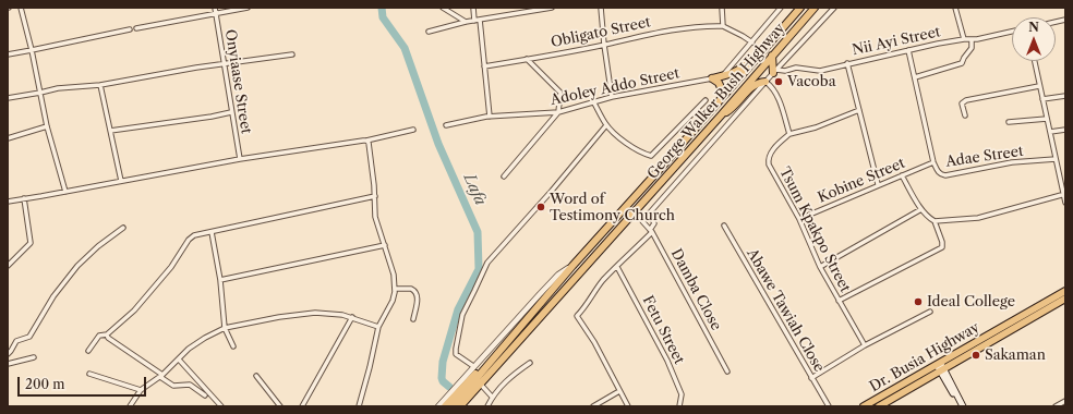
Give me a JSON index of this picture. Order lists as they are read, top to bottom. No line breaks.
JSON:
{"streets":{"highway":["George Walker Bush Highway","Dr. Busia Highway"],"street":["Obligato Street","Nii Ayi Street","Onyiaase Street","Adoley Addo Street","Adae Street","Kobine Street","Tsum Kpakpo Street","Damba Close","Abawe Tawiah Close","Fetu Street"]},"crossings":[["Nii Ayi Street","Adae Street"],["Adae Street","Kobine Street"],["Kobine Street","Tsum Kpakpo Street"]],"water":["Lafa"],"places":["Vacoba","Word of Testimony Church","Ideal College","Sakaman"],"scale_bar":"200 m","north":"top"}
